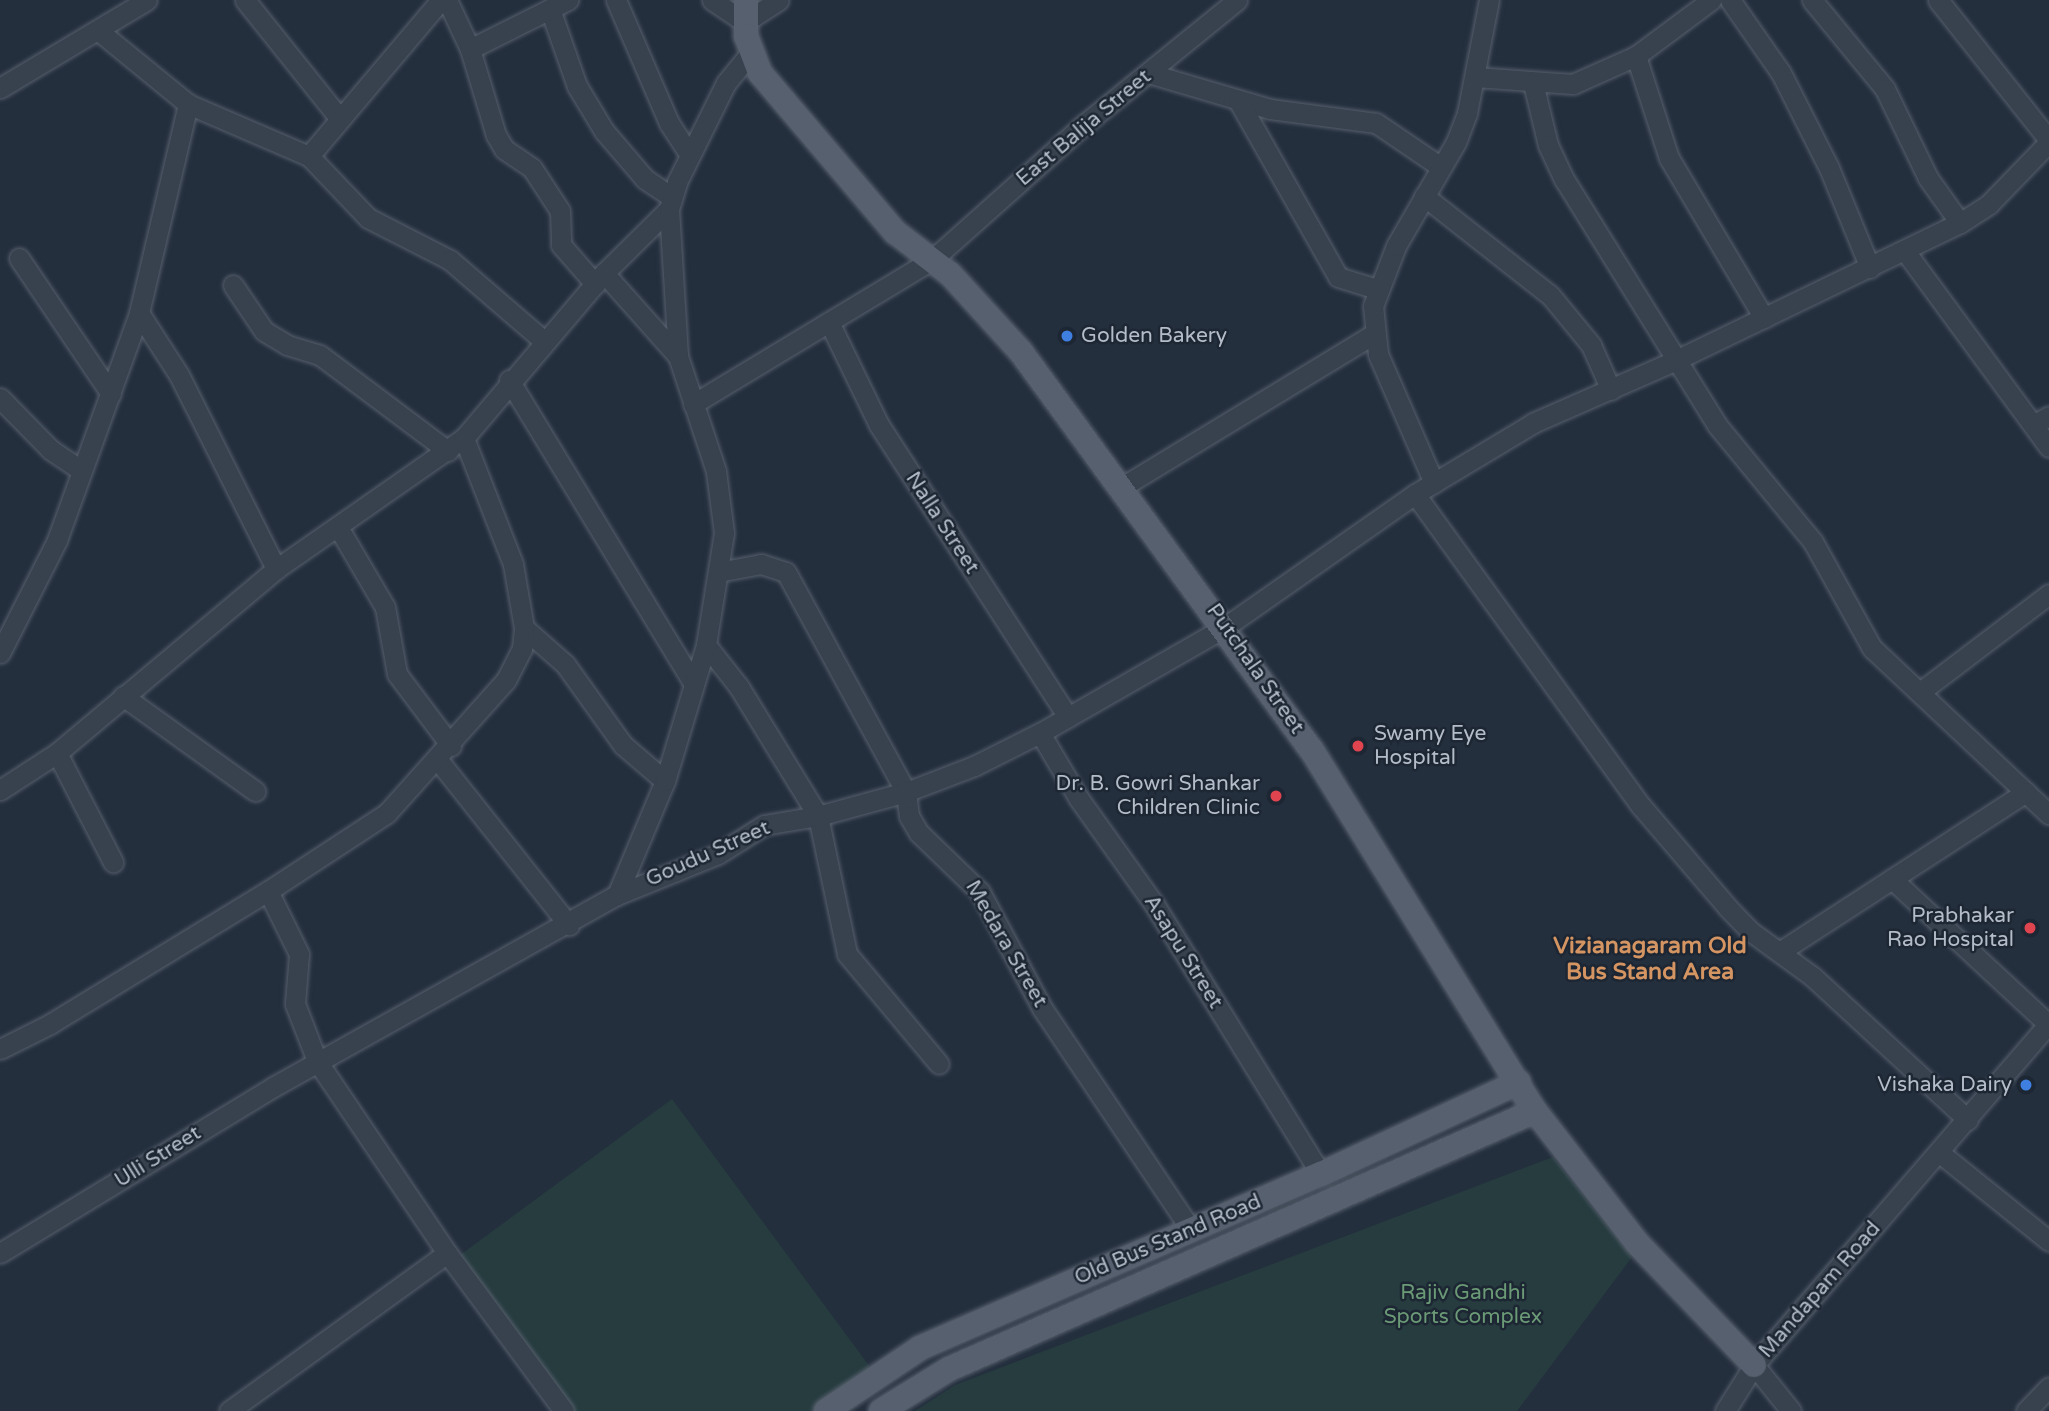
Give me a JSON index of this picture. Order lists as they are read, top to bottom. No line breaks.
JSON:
{"streets":{"main road":["Putchala Street","Old Bus Stand Road","Mandapam Road"],"street":["East Balija Street","Nalla Street","Goudu Street","Medara Street","Asapu Street","Ulli Street"]},"crossings":[["East Balija Street","Nalla Street"],["East Balija Street","Putchala Street"],["Nalla Street","Goudu Street"],["Putchala Street","Goudu Street"],["Putchala Street","Old Bus Stand Road"],["Putchala Street","Mandapam Road"],["Goudu Street","Medara Street"],["Goudu Street","Asapu Street"],["Goudu Street","Ulli Street"],["Medara Street","Old Bus Stand Road"],["Asapu Street","Old Bus Stand Road"],["Old Bus Stand Road","Mandapam Road"]],"districts":["Vizianagaram Old Bus Stand Area"],"parks":["Rajiv Gandhi Sports Complex"],"places":["Golden Bakery","Swamy Eye Hospital","Dr. B. Gowri Shankar Children Clinic","Prabhakar Rao Hospital","Vishaka Dairy"]}
